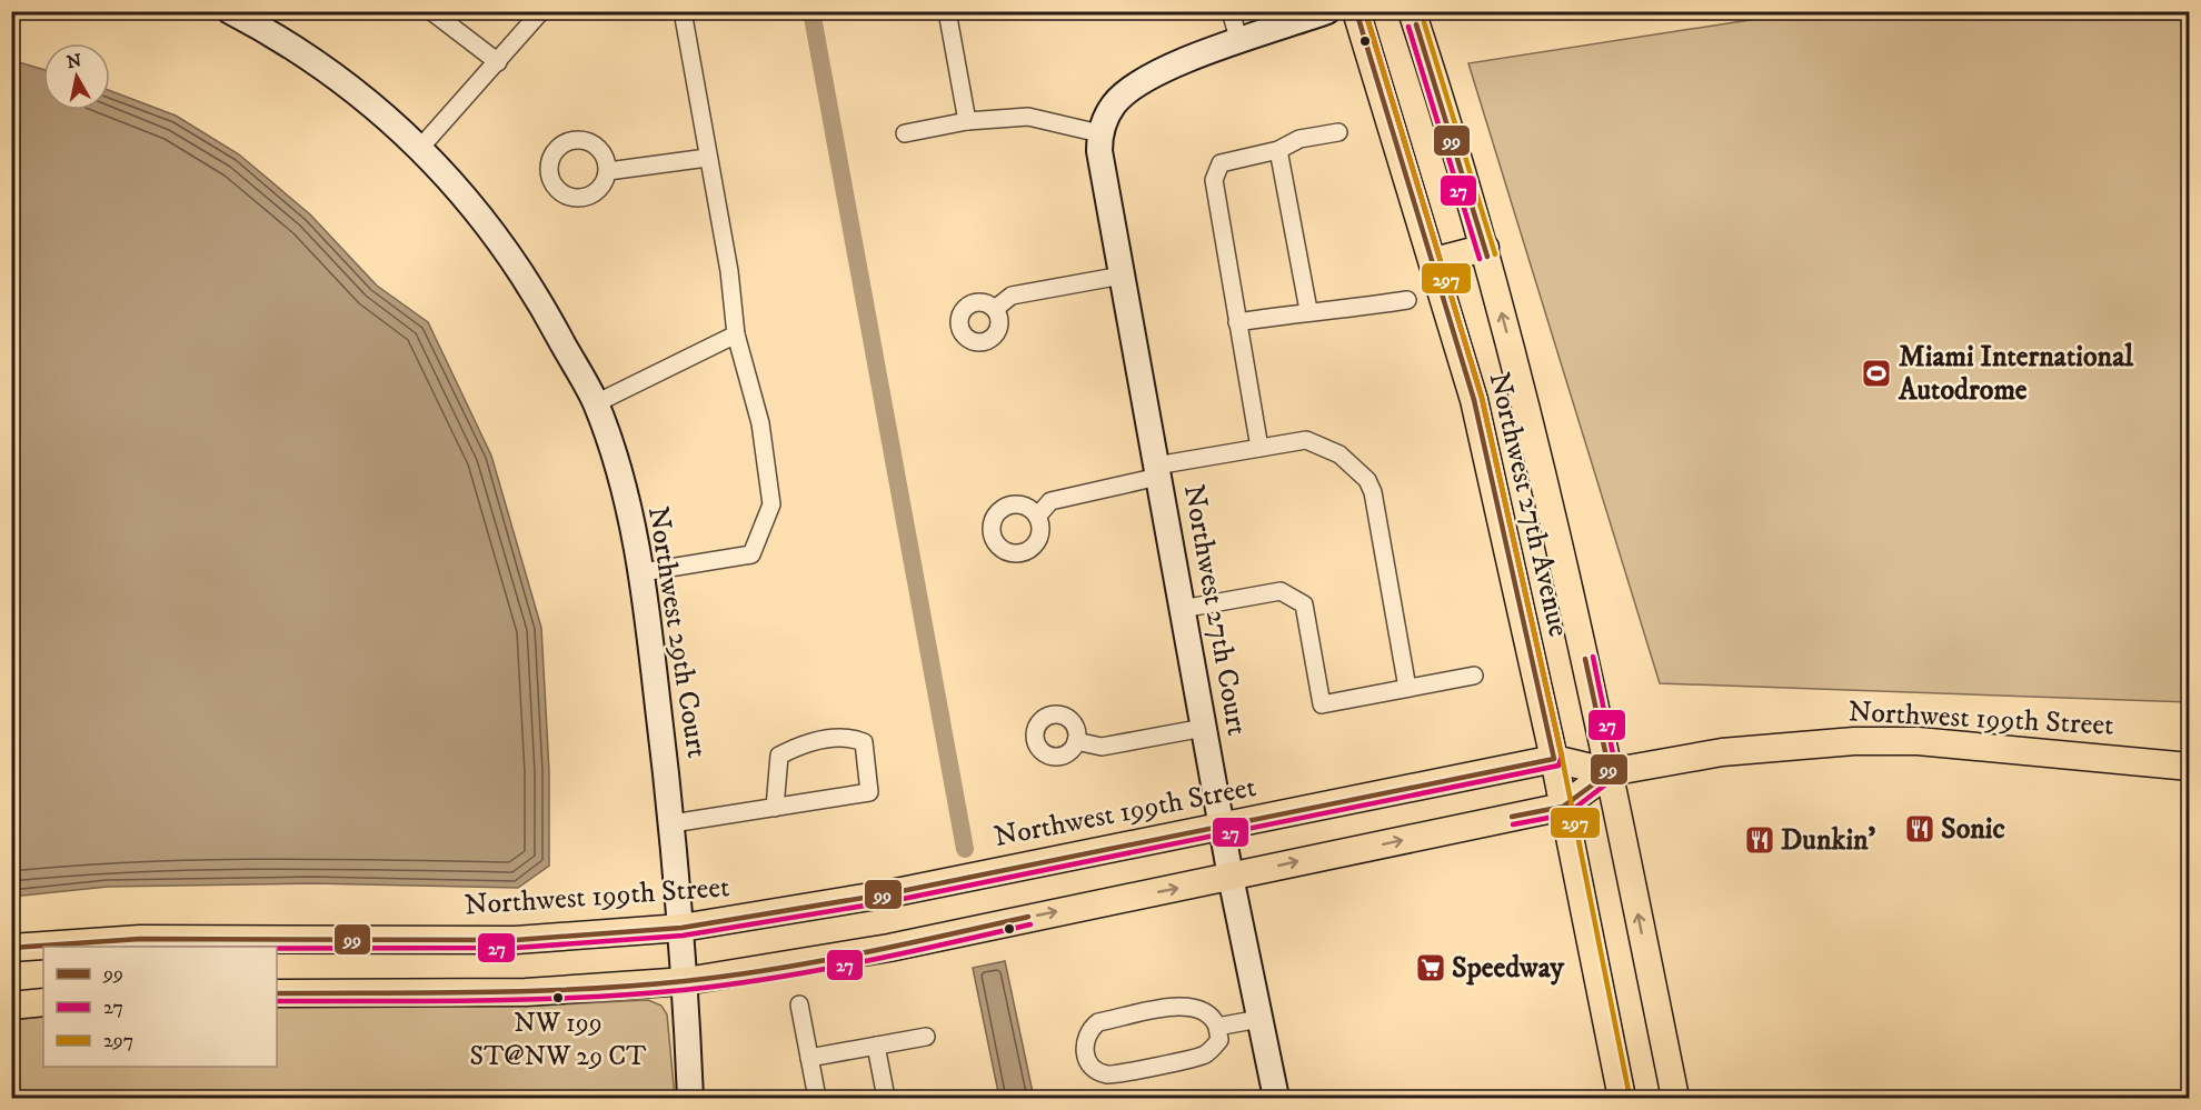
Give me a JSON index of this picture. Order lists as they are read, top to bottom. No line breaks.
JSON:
{"streets":{"main road":["Northwest 27th Avenue","Northwest 199th Street"],"street":["Northwest 27th Court","Northwest 29th Court"]},"crossings":[["Northwest 27th Avenue","Northwest 199th Street"],["Northwest 27th Court","Northwest 199th Street"],["Northwest 29th Court","Northwest 199th Street"]],"places":{"sports":["Miami International Autodrome"],"restaurant":["Sonic","Dunkin'"],"supermarket":["Speedway"],"other":["NW 199 ST@NW 29 CT"]},"lines":["transit line 99","transit line 27","transit line 297"],"legend":["99","27","297"],"north":"top"}
